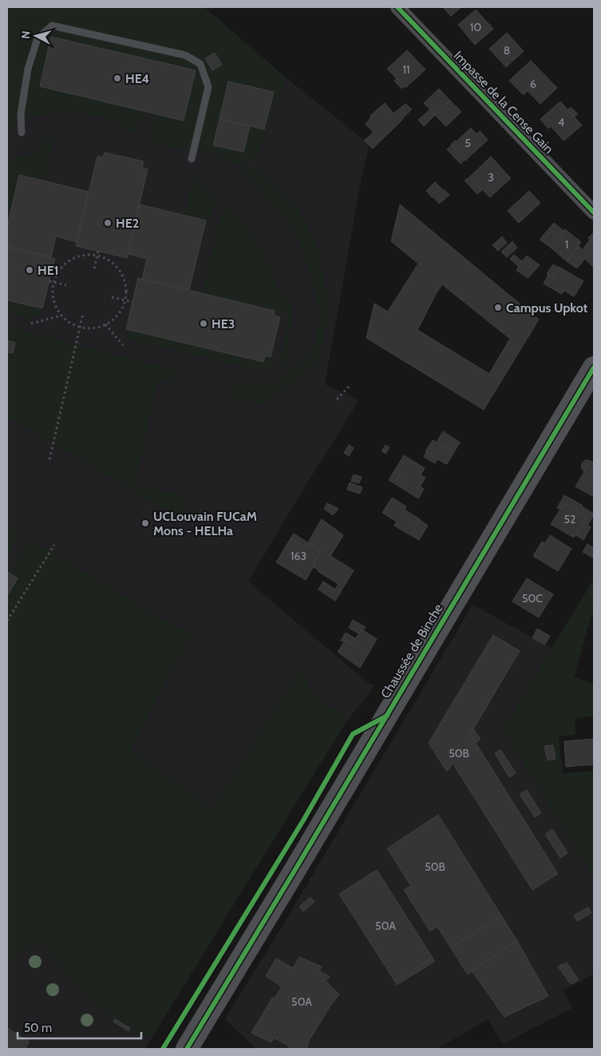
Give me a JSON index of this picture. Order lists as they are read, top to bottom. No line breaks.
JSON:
{"streets":{"main road":["Chaussée de Binche"],"street":["Impasse de la Cense Gain"]},"places":["HE4","HE2","HE1","Campus Upkot","HE3","UCLouvain FUCaM Mons - HELHa"],"house_numbers":["10","8","11","6","4","5","3","1","52","163","50C","50B","50B","50A","50A"],"scale_bar":"50 m","north":"left"}
